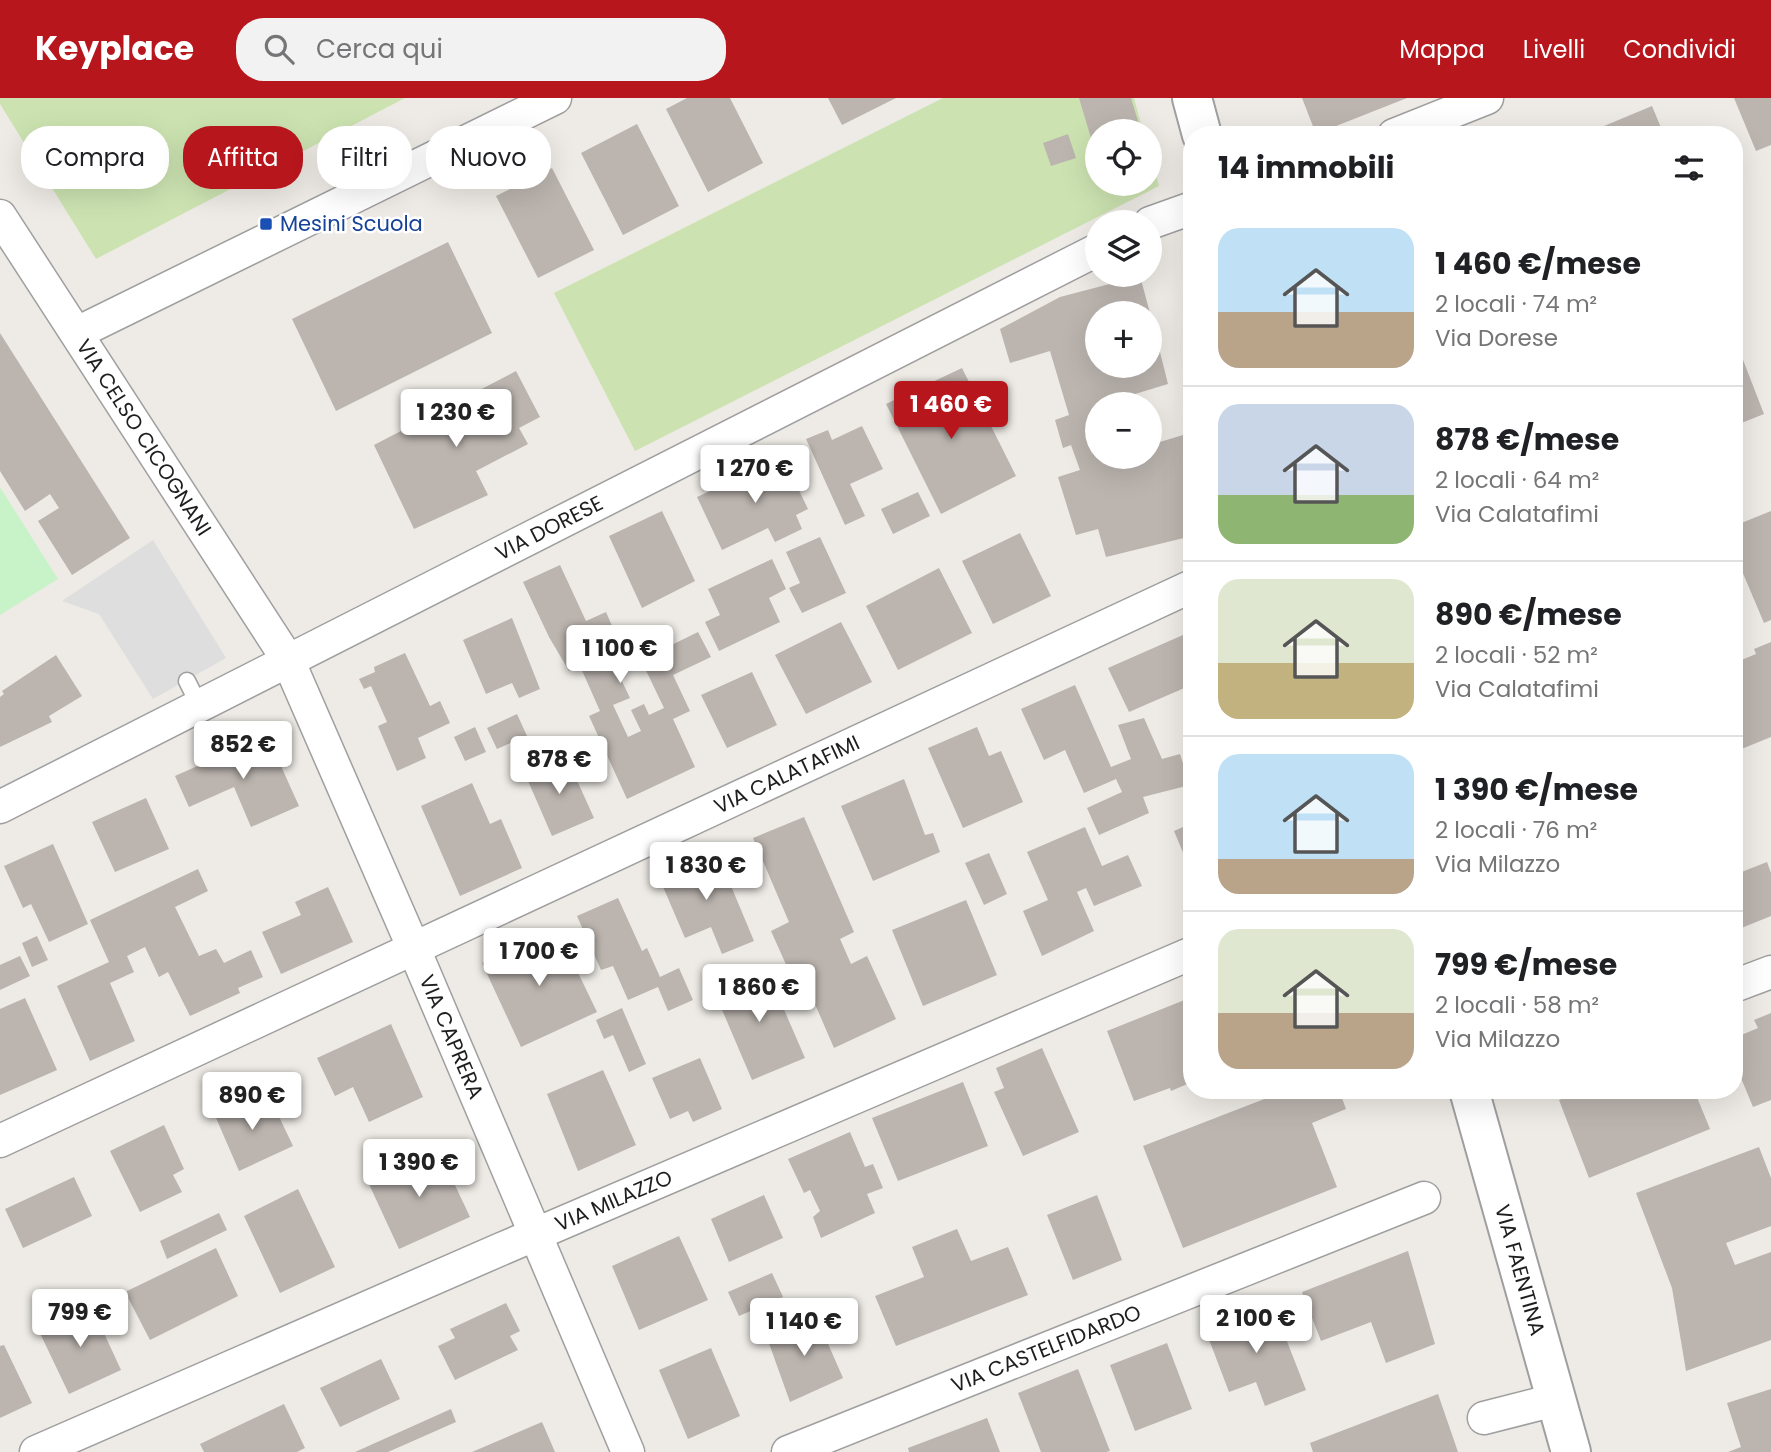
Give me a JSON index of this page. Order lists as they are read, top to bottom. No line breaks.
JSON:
{"streets":{"street":["VIA CELSO CICOGNANI","VIA DORESE","VIA CALATAFIMI","VIA CAPRERA","VIA MILAZZO","VIA FAENTINA","VIA CASTELFIDARDO"]},"crossings":[["VIA CELSO CICOGNANI","VIA DORESE"],["VIA CELSO CICOGNANI","VIA CAPRERA"],["VIA DORESE","VIA CAPRERA"],["VIA CALATAFIMI","VIA CAPRERA"],["VIA CAPRERA","VIA MILAZZO"]],"places":{"transit":["Mesini Scuola"]},"page":{"header":"Keyplace","search":"Cerca qui","nav":["Mappa","Livelli","Condividi"],"map_buttons":["+","−"],"chip":["Compra","Affitta","Filtri","Nuovo"],"heading":"14 immobili","list":[{"name":"1 460 €/mese","note":"2 locali · 74 m² · Via Dorese"},{"name":"878 €/mese","note":"2 locali · 64 m² · Via Calatafimi"},{"name":"890 €/mese","note":"2 locali · 52 m² · Via Calatafimi"},{"name":"1 390 €/mese","note":"2 locali · 76 m² · Via Milazzo"},{"name":"799 €/mese","note":"2 locali · 58 m² · Via Milazzo"}],"price":["1 460 €","1 230 €","1 270 €","1 100 €","852 €","878 €","1 830 €","1 700 €","1 860 €","890 €","1 390 €","799 €","2 100 €","1 140 €"]}}
